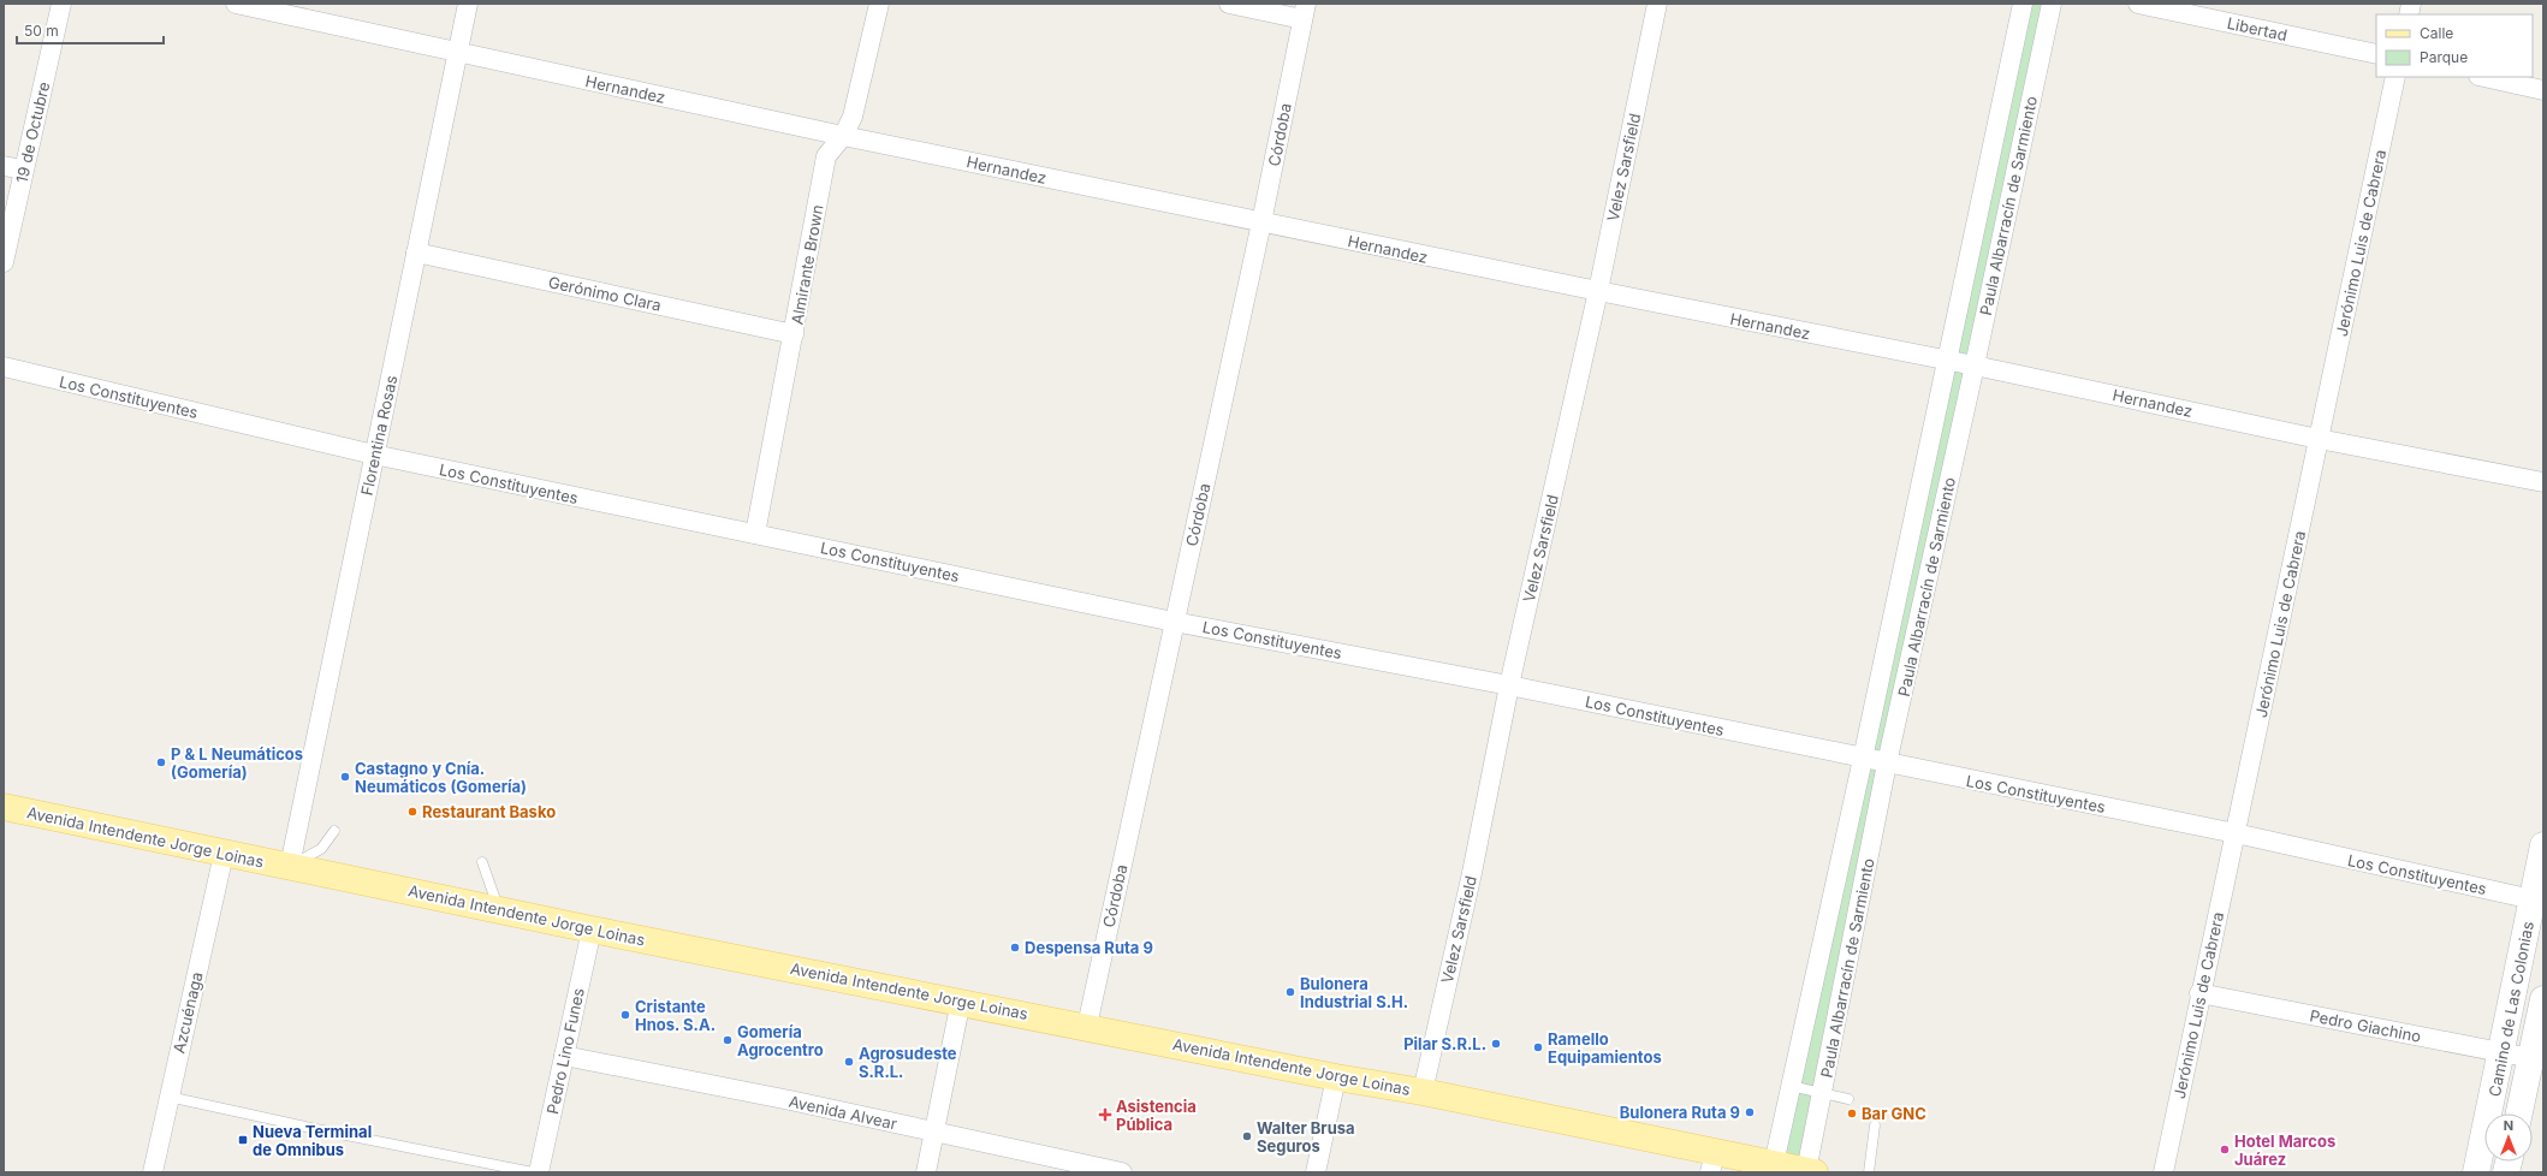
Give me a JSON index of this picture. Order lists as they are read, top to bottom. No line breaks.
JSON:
{"streets":{"main road":["Avenida Intendente Jorge Loinas","Camino de Las Colonias"],"street":["Libertad","Hernandez","19 de Octubre","Córdoba","Velez Sarsfield","Paula Albarracín de Sarmiento","Jerónimo Luis de Cabrera","Almirante Brown","Gerónimo Clara","Los Constituyentes","Florentina Rosas","Azcuénaga","Pedro Giachino","Pedro Lino Funes","Avenida Alvear"]},"crossings":[["Hernandez","Córdoba"],["Hernandez","Velez Sarsfield"],["Hernandez","Paula Albarracín de Sarmiento"],["Hernandez","Jerónimo Luis de Cabrera"],["Hernandez","Almirante Brown"],["Hernandez","Florentina Rosas"],["Córdoba","Los Constituyentes"],["Córdoba","Avenida Intendente Jorge Loinas"],["Velez Sarsfield","Los Constituyentes"],["Velez Sarsfield","Avenida Intendente Jorge Loinas"],["Paula Albarracín de Sarmiento","Los Constituyentes"],["Paula Albarracín de Sarmiento","Avenida Intendente Jorge Loinas"],["Jerónimo Luis de Cabrera","Los Constituyentes"],["Jerónimo Luis de Cabrera","Pedro Giachino"],["Almirante Brown","Gerónimo Clara"],["Almirante Brown","Los Constituyentes"],["Gerónimo Clara","Florentina Rosas"],["Los Constituyentes","Florentina Rosas"],["Los Constituyentes","Camino de Las Colonias"],["Florentina Rosas","Avenida Intendente Jorge Loinas"],["Avenida Intendente Jorge Loinas","Azcuénaga"],["Avenida Intendente Jorge Loinas","Pedro Lino Funes"],["Camino de Las Colonias","Pedro Giachino"],["Pedro Lino Funes","Avenida Alvear"]],"places":{"other":["P & L Neumáticos (Gomería)","Castagno y Cnía. Neumáticos (Gomería)","Restaurant Basko","Despensa Ruta 9","Bulonera Industrial S.H.","Cristante Hnos. S.A.","Gomería Agrocentro","Pilar S.R.L.","Ramello Equipamientos","Agrosudeste S.R.L.","Bulonera Ruta 9","Bar GNC","Walter Brusa Seguros","Hotel Marcos Juárez"],"health":["Asistencia Pública"],"transit":["Nueva Terminal de Omnibus"]},"legend":["Calle","Parque"],"scale_bar":"50 m","north":"top"}
